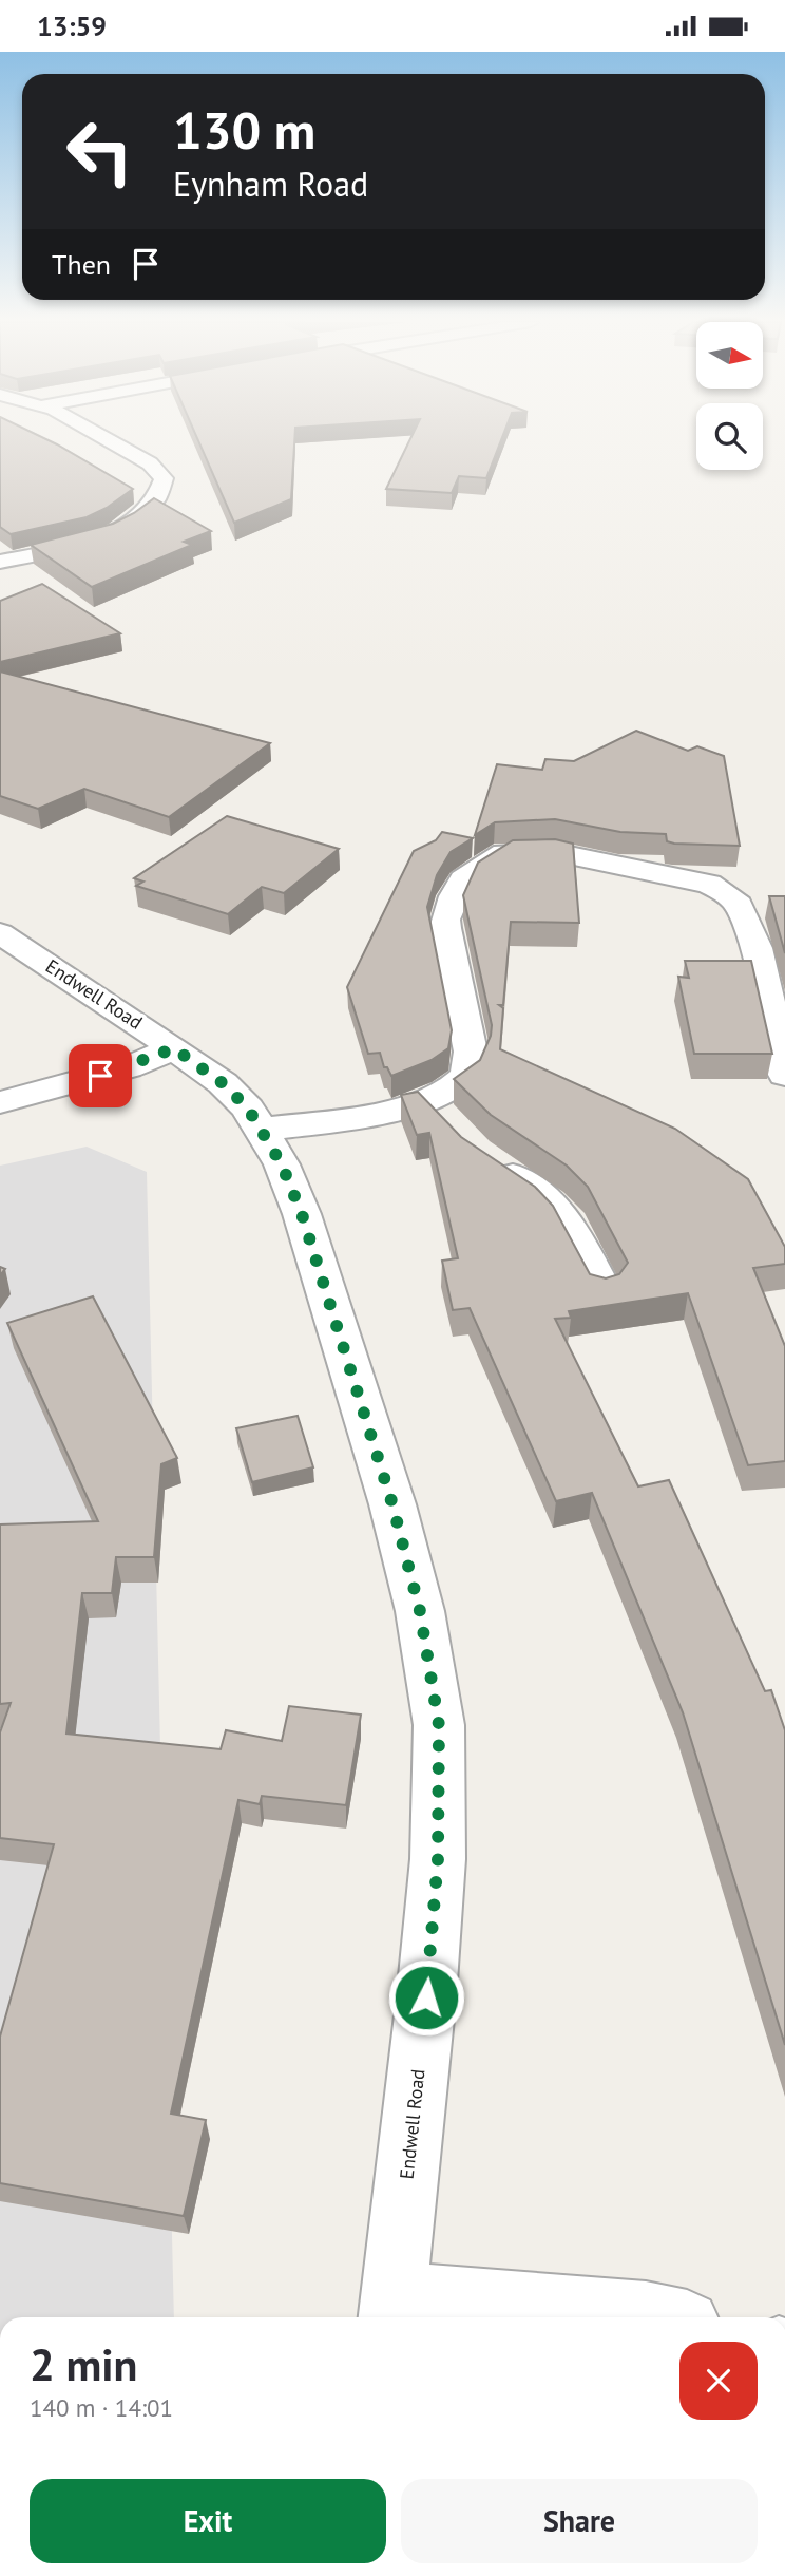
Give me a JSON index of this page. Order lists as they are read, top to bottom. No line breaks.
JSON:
{"streets":{"street":["Endwell Road"]},"north":"right","page":{"status":"13:59","turn":["130 m","Eynham Road"],"then":"Then","heading":["2 min","140 m · 14:01"],"buttons":["Exit","Share"]}}
